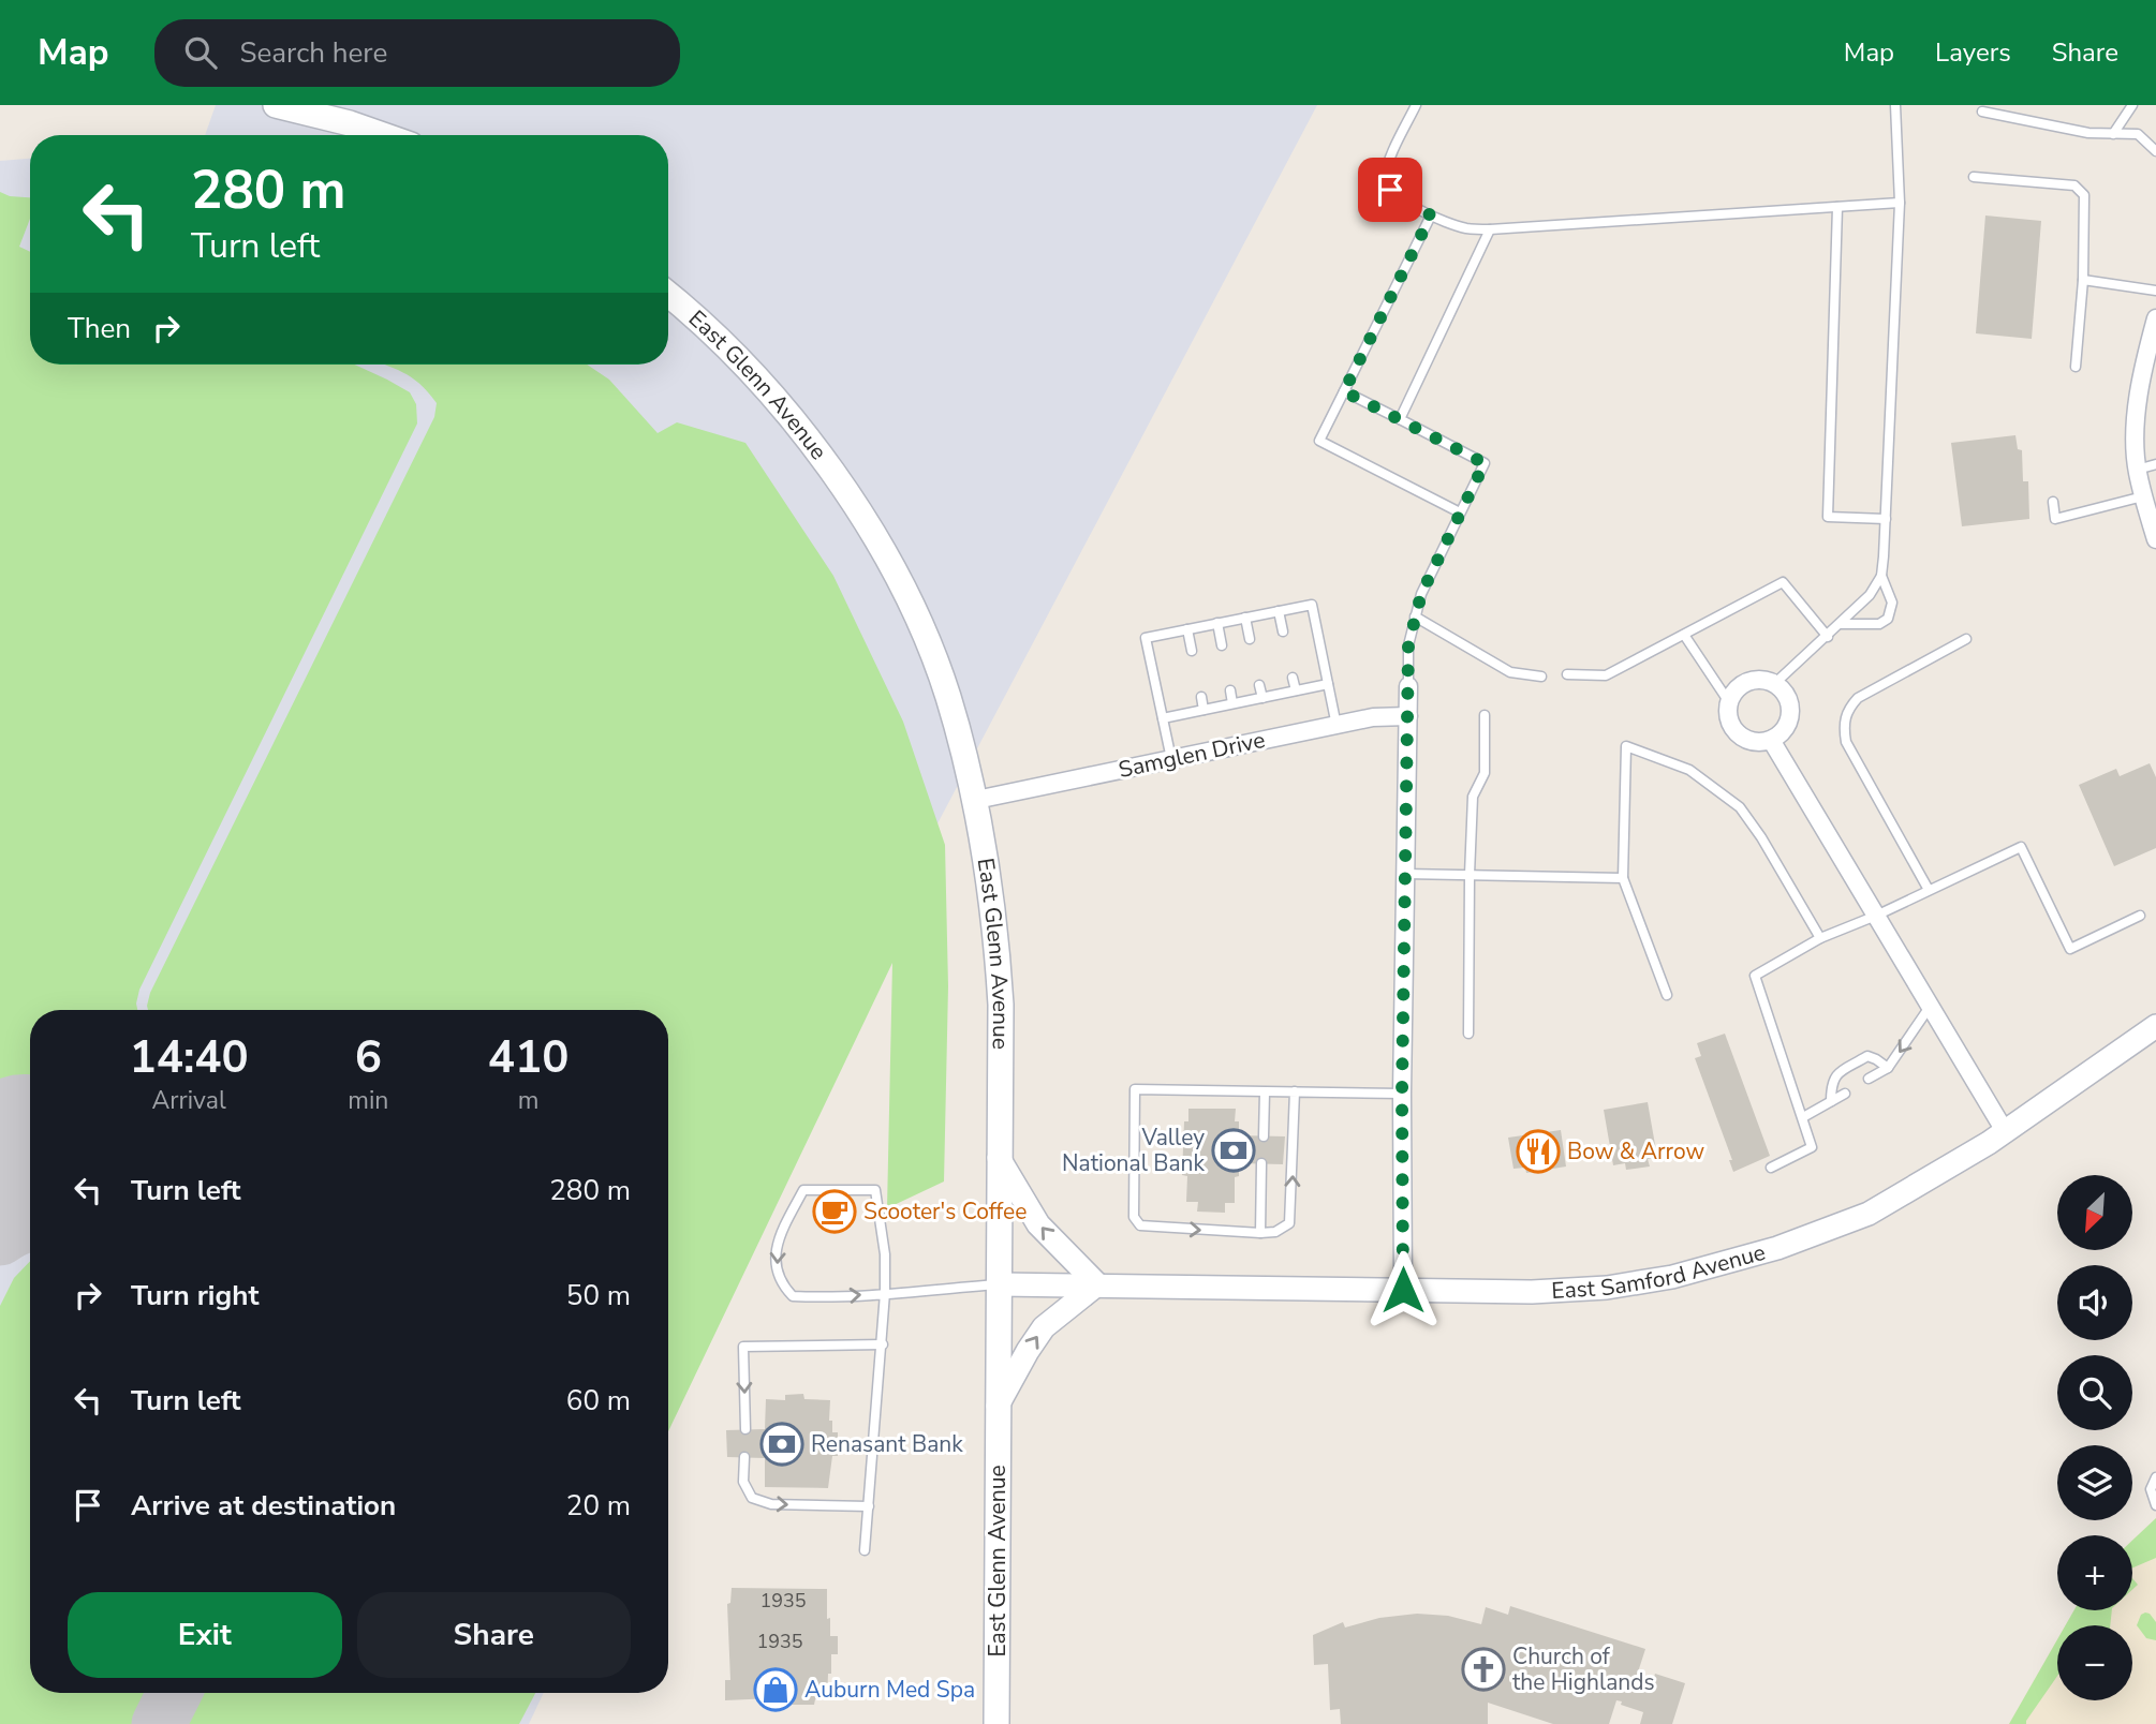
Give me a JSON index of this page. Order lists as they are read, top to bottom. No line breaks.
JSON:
{"streets":{"main road":["East Glenn Avenue"],"street":["Samglen Drive","East Samford Avenue"]},"crossings":[["East Glenn Avenue","Samglen Drive"],["East Glenn Avenue","East Samford Avenue"]],"places":{"bank":["Valley National Bank","Renasant Bank"],"restaurant":["Bow & Arrow"],"cafe":["Scooter's Coffee"],"church":["Church of the Highlands"],"shop":["Auburn Med Spa"]},"house_numbers":["1935","1935"],"north":"bottom left","page":{"header":"Map","search":"Search here","nav":["Map","Layers","Share"],"turn":["280 m","Turn left"],"then":"Then","eta":["14:40","Arrival","6","min","410","m"],"list":[{"name":"Turn left","value":"280 m"},{"name":"Turn right","value":"50 m"},{"name":"Turn left","value":"60 m"},{"name":"Arrive at destination","value":"20 m"}],"map_buttons":["+","−"],"buttons":["Exit","Share"]}}
